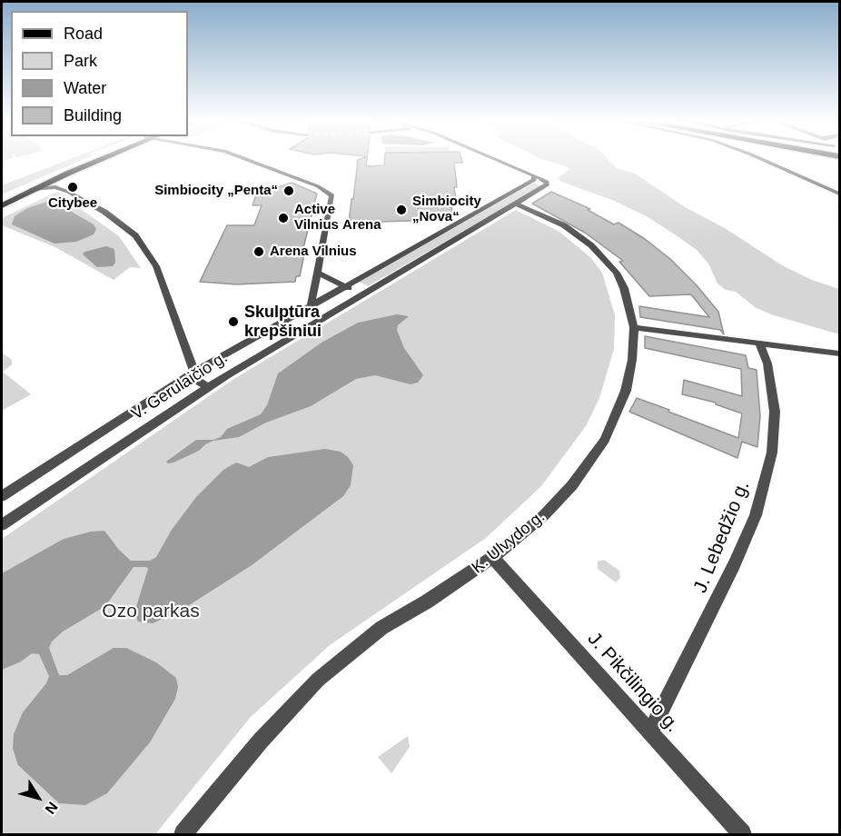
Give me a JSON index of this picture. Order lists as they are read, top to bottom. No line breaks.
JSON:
{"streets":{"street":["V. Gerulaičio g.","J. Lebedžio g.","K. Ulvydo g.","J. Pikčilingio g."]},"crossings":[["V. Gerulaičio g.","K. Ulvydo g."],["J. Lebedžio g.","J. Pikčilingio g."],["K. Ulvydo g.","J. Pikčilingio g."]],"parks":["Ozo parkas"],"places":["Citybee","Simbiocity „Penta“","Simbiocity „Nova“","Active Vilnius Arena","Arena Vilnius","Skulptūra krepšiniui"],"legend":["Road","Park","Water","Building"],"north":"bottom right"}
